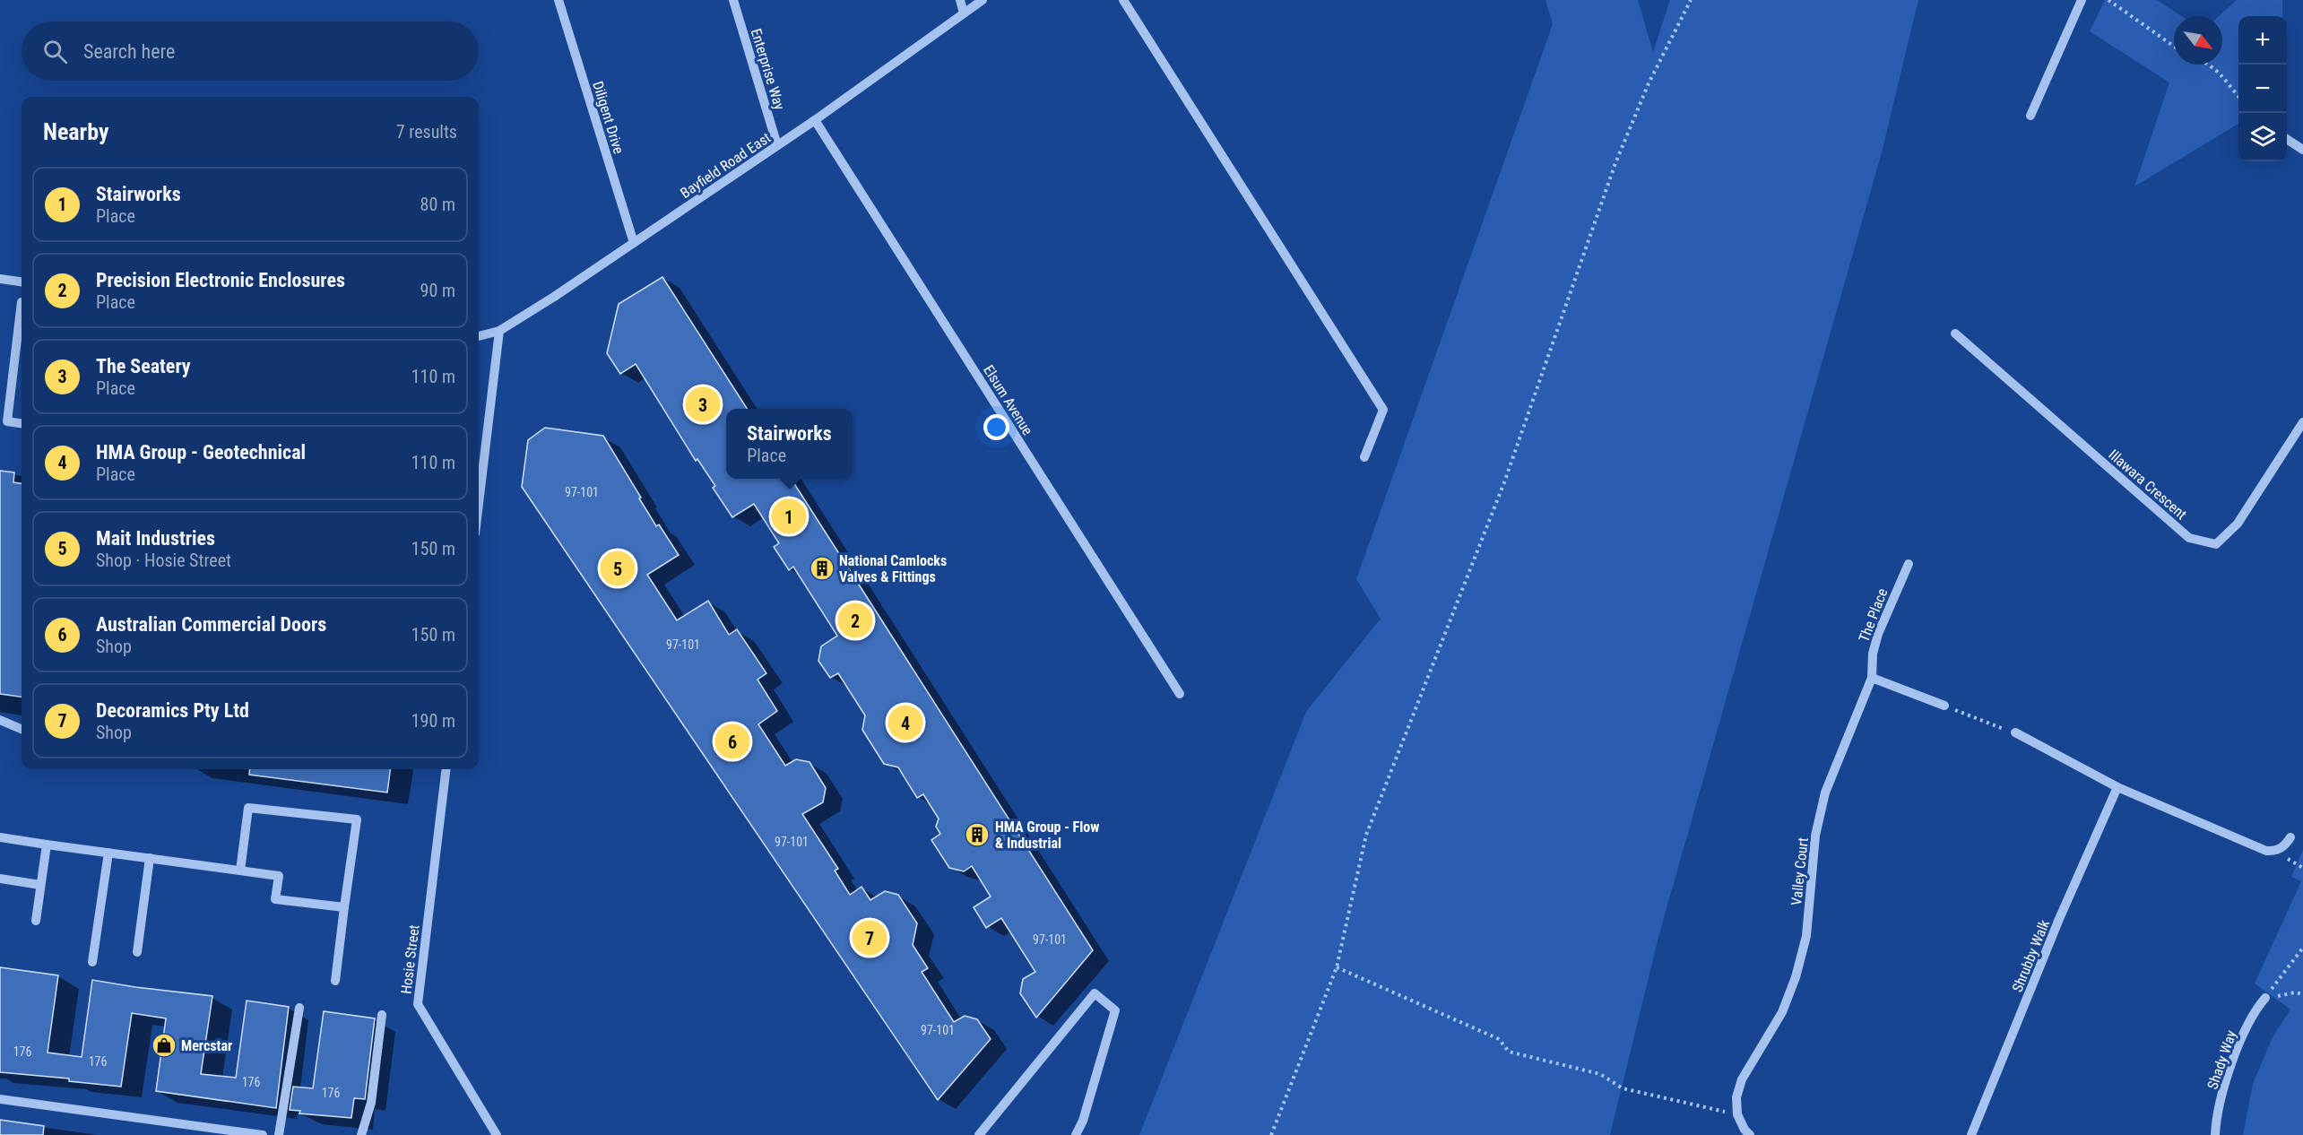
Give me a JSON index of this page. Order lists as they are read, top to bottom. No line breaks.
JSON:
{"streets":{"street":["Enterprise Way","Diligent Drive","Bayfield Road East","Elsum Avenue","Illawara Crescent","The Place","Valley Court","Shrubby Walk","Hosie Street","Shady Way"]},"crossings":[["Enterprise Way","Bayfield Road East"],["Diligent Drive","Bayfield Road East"],["Bayfield Road East","Elsum Avenue"],["The Place","Valley Court"]],"places":{"building":["National Camlocks Valves & Fittings","HMA Group - Flow & Industrial"],"shop":["Mercstar"]},"house_numbers":["97-101","97-101","97-101","97-101","97-101","176","176","176","176"],"north":"bottom right","page":{"map_buttons":["+","−"],"search":"Search here","heading":["Nearby","7 results"],"list":[{"mark":"1","name":"Stairworks","note":"Place","value":"80 m"},{"mark":"2","name":"Precision Electronic Enclosures","note":"Place","value":"90 m"},{"mark":"3","name":"The Seatery","note":"Place","value":"110 m"},{"mark":"4","name":"HMA Group - Geotechnical","note":"Place","value":"110 m"},{"mark":"5","name":"Mait Industries","note":"Shop · Hosie Street","value":"150 m"},{"mark":"6","name":"Australian Commercial Doors","note":"Shop","value":"150 m"},{"mark":"7","name":"Decoramics Pty Ltd","note":"Shop","value":"190 m"}],"pins":["3","1","5","2","4","6","7"],"popup":["Stairworks","Place"]}}
